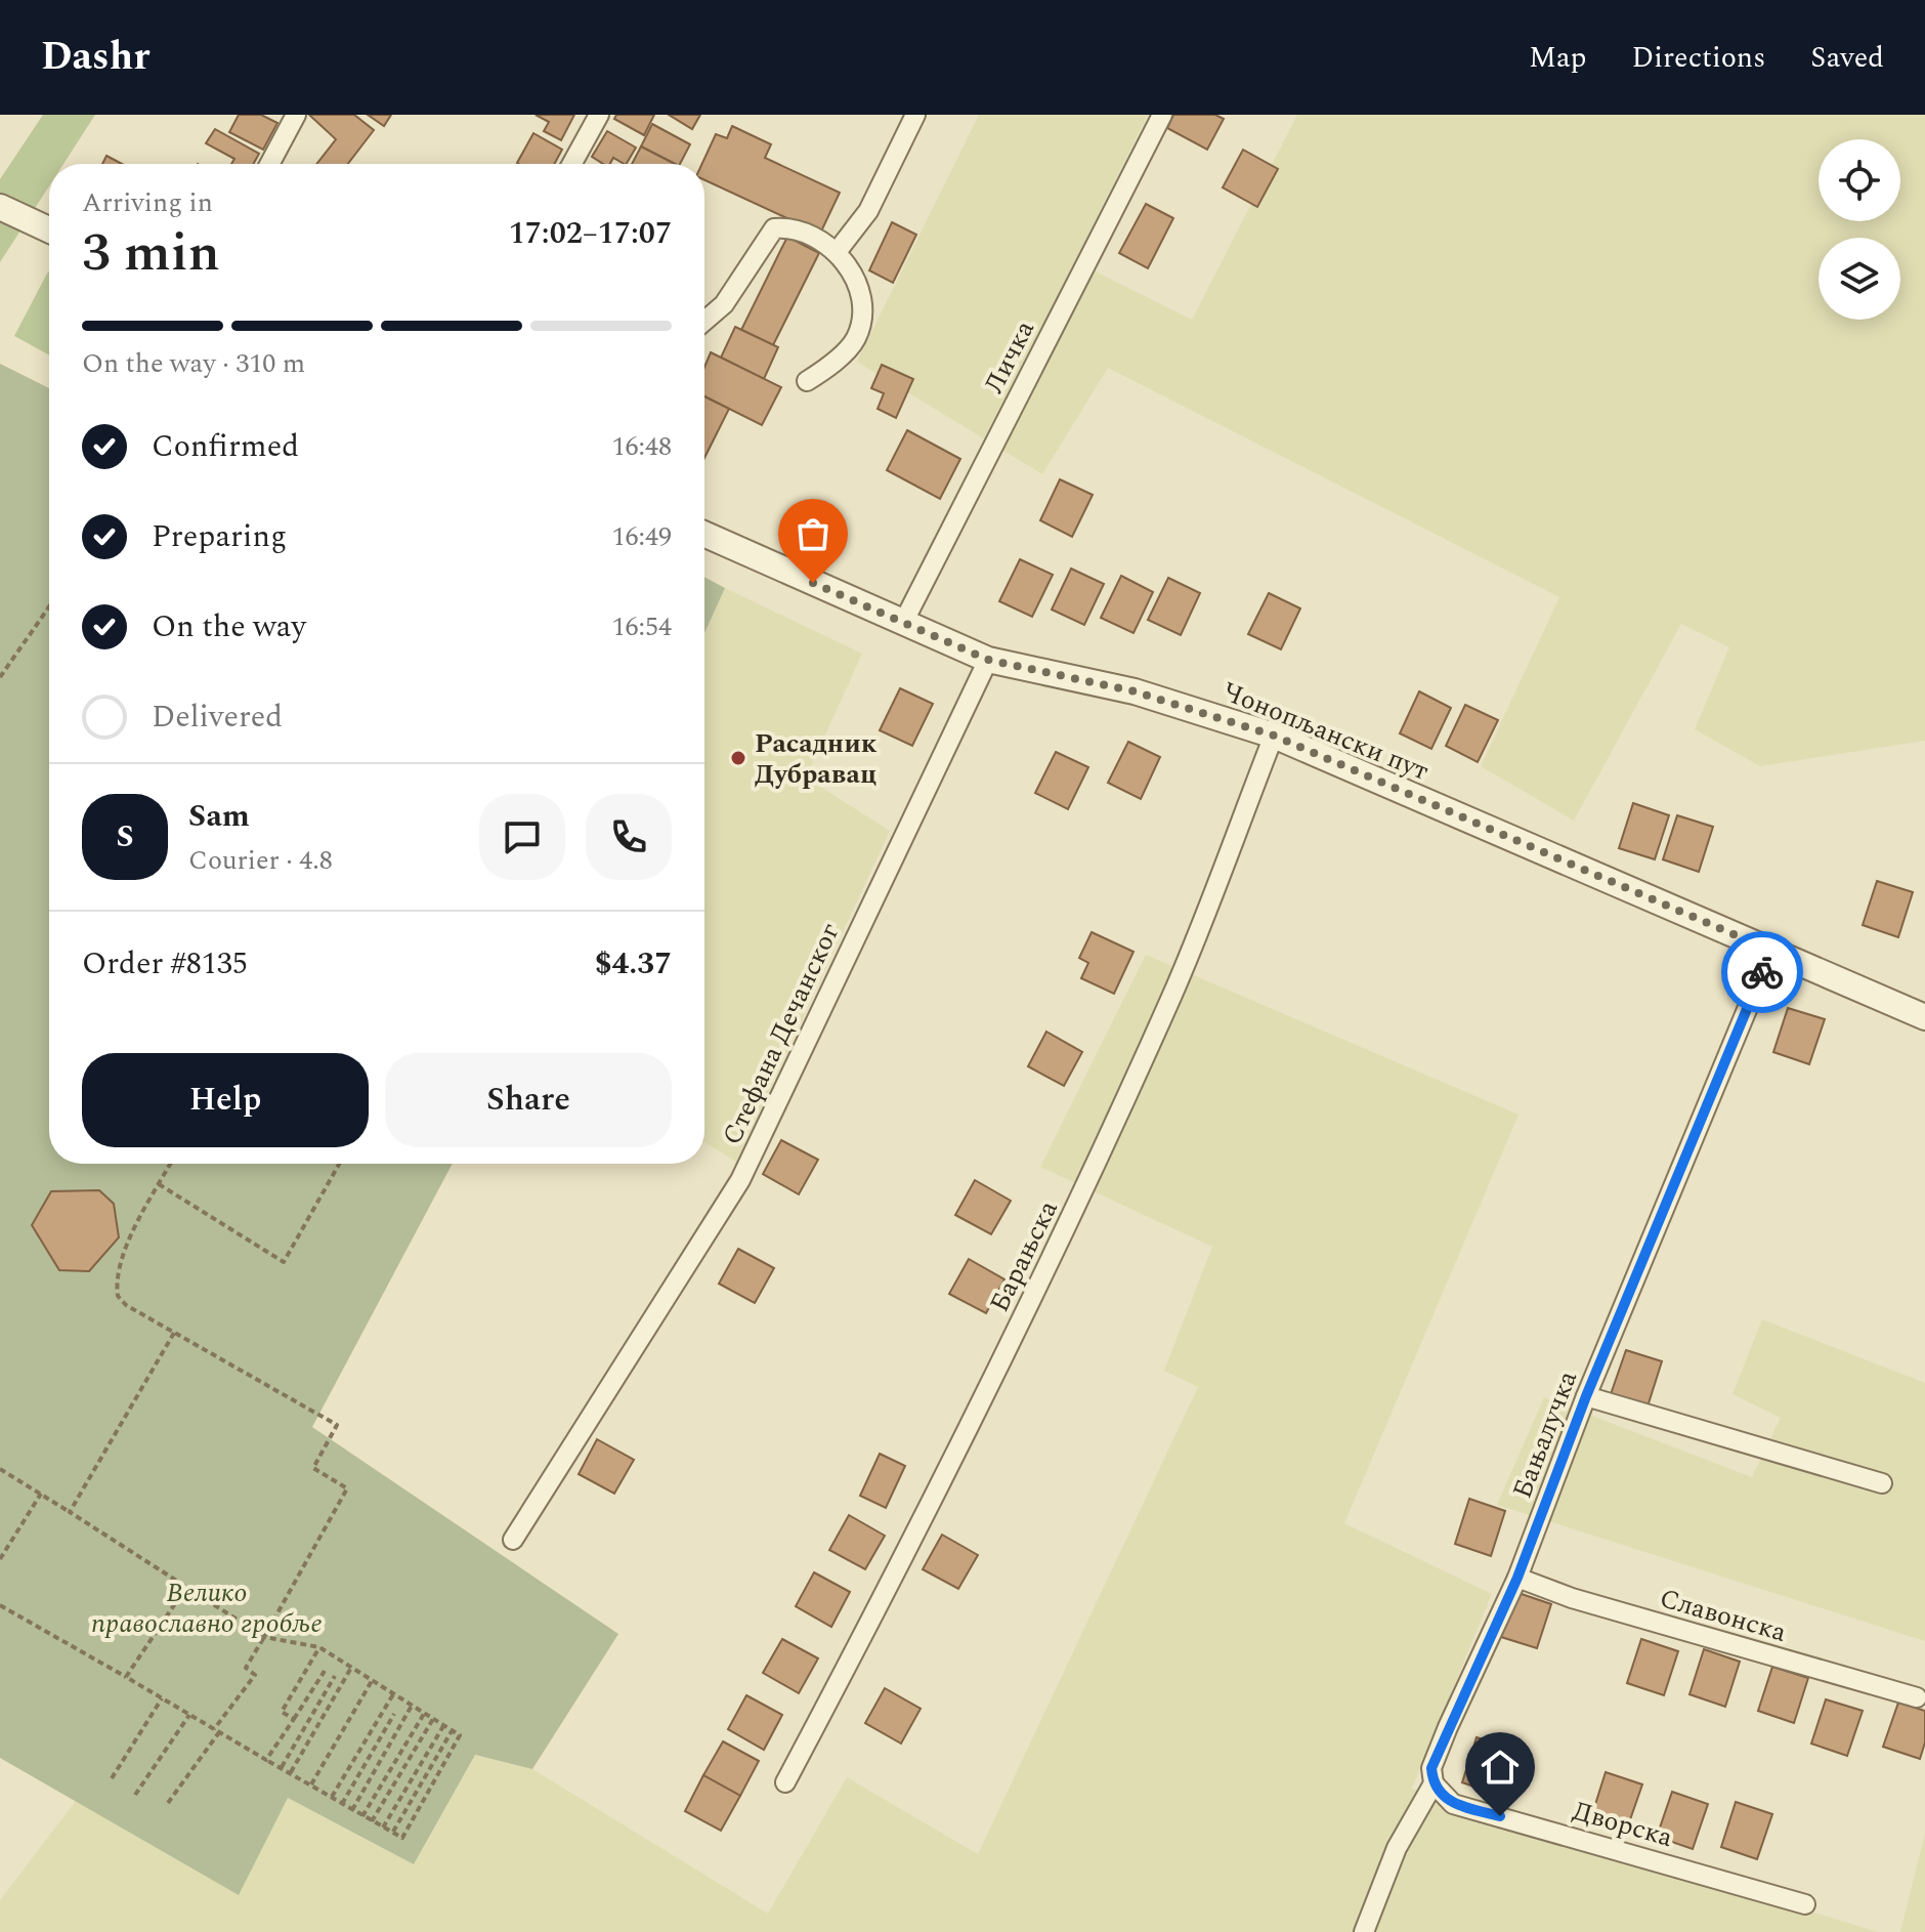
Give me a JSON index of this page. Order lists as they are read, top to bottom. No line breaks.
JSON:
{"streets":{"street":["Личка","Чонопљански пут","Стефана Дечанског","Барањска","Бањалучка","Славонска","Дворска"]},"crossings":[["Личка","Чонопљански пут"],["Чонопљански пут","Стефана Дечанског"],["Чонопљански пут","Барањска"],["Чонопљански пут","Бањалучка"],["Бањалучка","Славонска"],["Бањалучка","Дворска"]],"parks":["Велико православно гробље"],"places":["Расадник Дубравац"],"page":{"header":"Dashr","nav":["Map","Directions","Saved"],"heading":["3 min","Arriving in","17:02–17:07"],"panel":["Sam","Courier · 4.8","Order #8135","$4.37"],"bar":"On the way · 310 m","list":[["Confirmed","16:48"],["Preparing","16:49"],["On the way","16:54"],"Delivered"],"round":"S","buttons":["Help","Share"]}}
